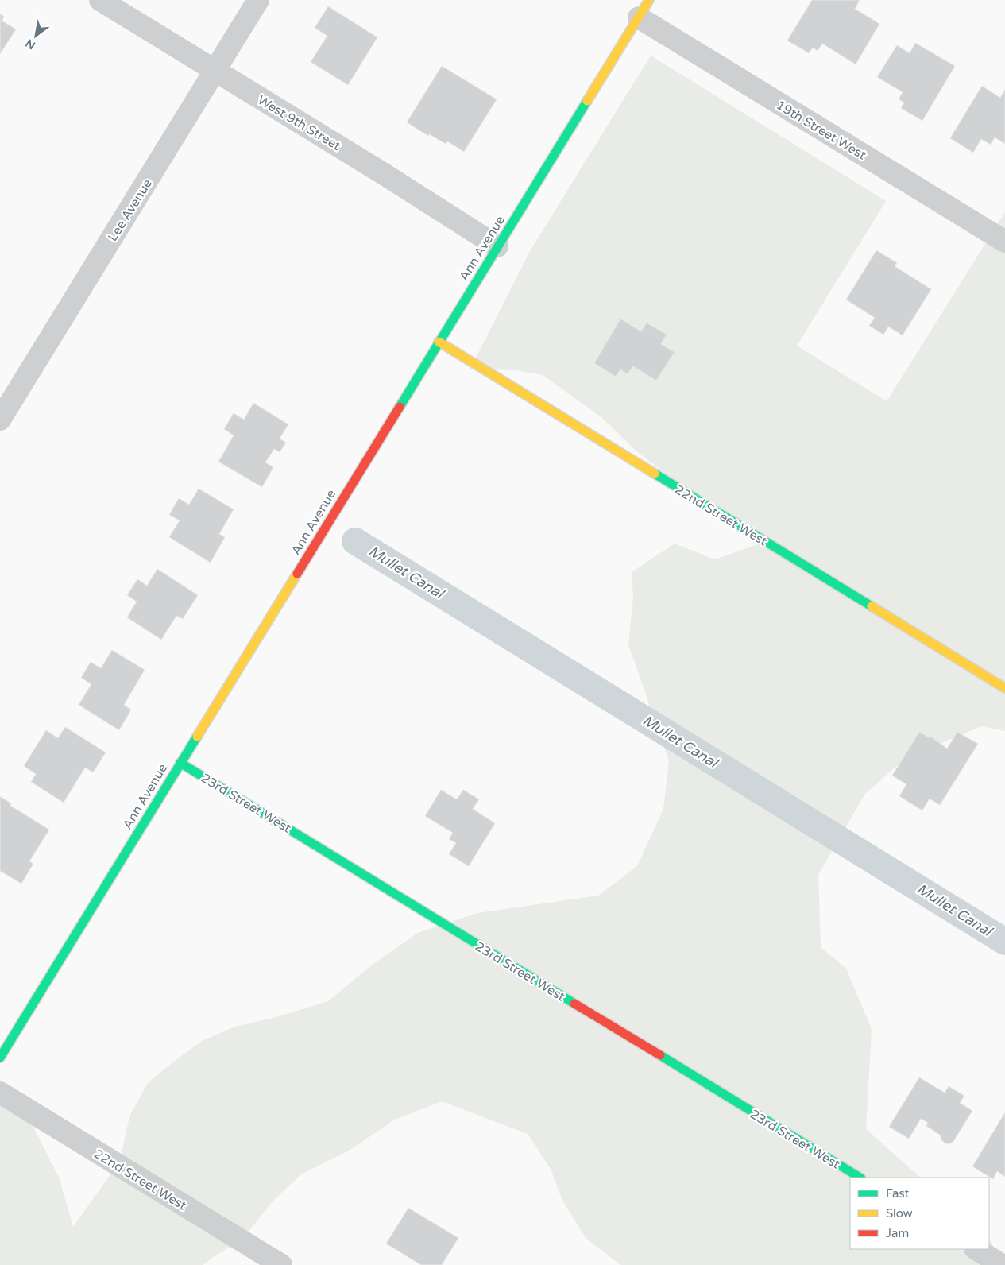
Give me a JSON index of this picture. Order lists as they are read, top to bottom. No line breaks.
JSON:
{"streets":{"street":["West 9th Street","19th Street West","Lee Avenue","Ann Avenue","22nd Street West","23rd Street West"]},"crossings":[["West 9th Street","Lee Avenue"],["West 9th Street","Ann Avenue"],["19th Street West","Ann Avenue"],["Ann Avenue","22nd Street West"],["Ann Avenue","23rd Street West"]],"water":["Mullet Canal"],"legend":["Fast","Slow","Jam"],"north":"bottom left"}
